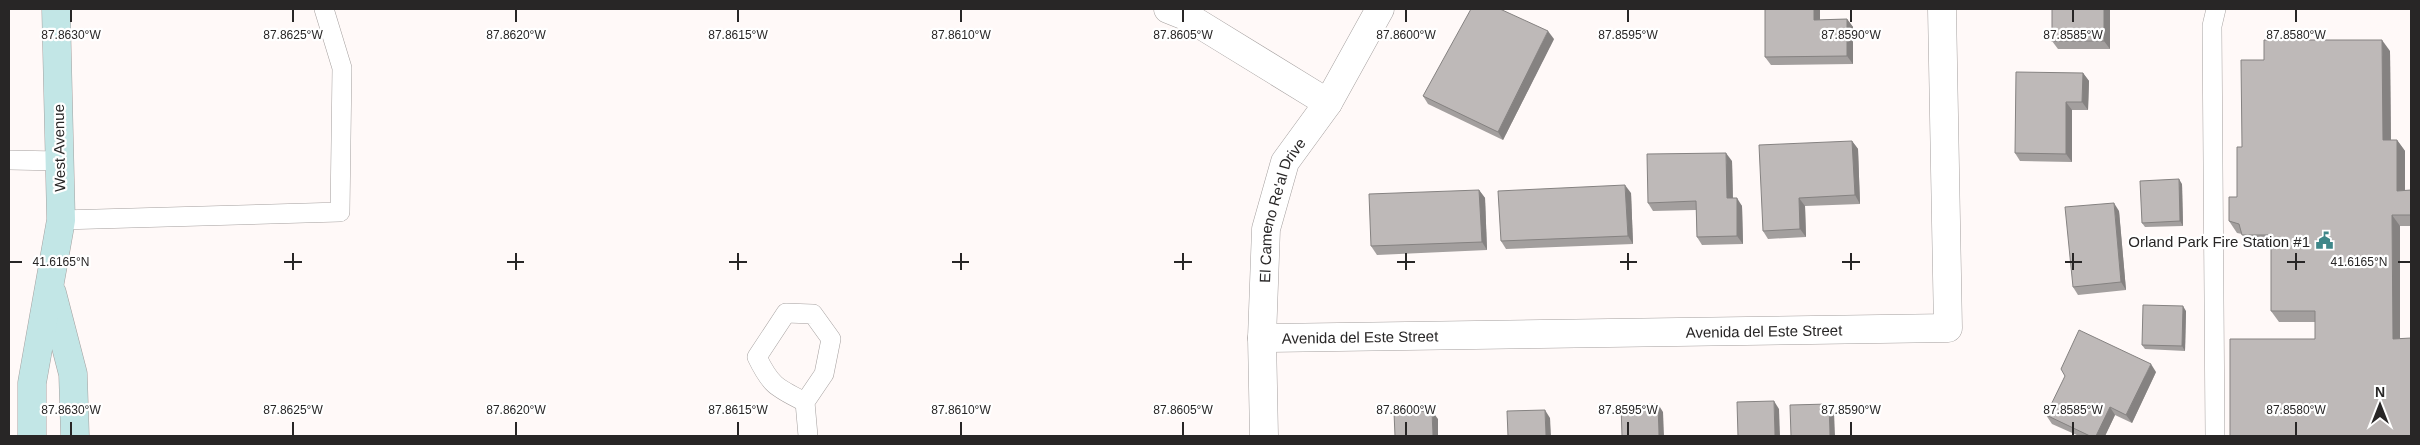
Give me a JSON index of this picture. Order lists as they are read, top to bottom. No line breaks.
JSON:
{"streets":{"street":["West Avenue","El Cameno Re'al Drive","Avenida del Este Street"]},"crossings":[["El Cameno Re'al Drive","Avenida del Este Street"]],"places":{"public building":["Orland Park Fire Station #1"]},"north":"top","coordinates":["87.8630°W","87.8625°W","87.8620°W","87.8615°W","87.8610°W","87.8605°W","87.8600°W","87.8595°W","87.8590°W","87.8585°W","87.8580°W","41.6165°N"]}
